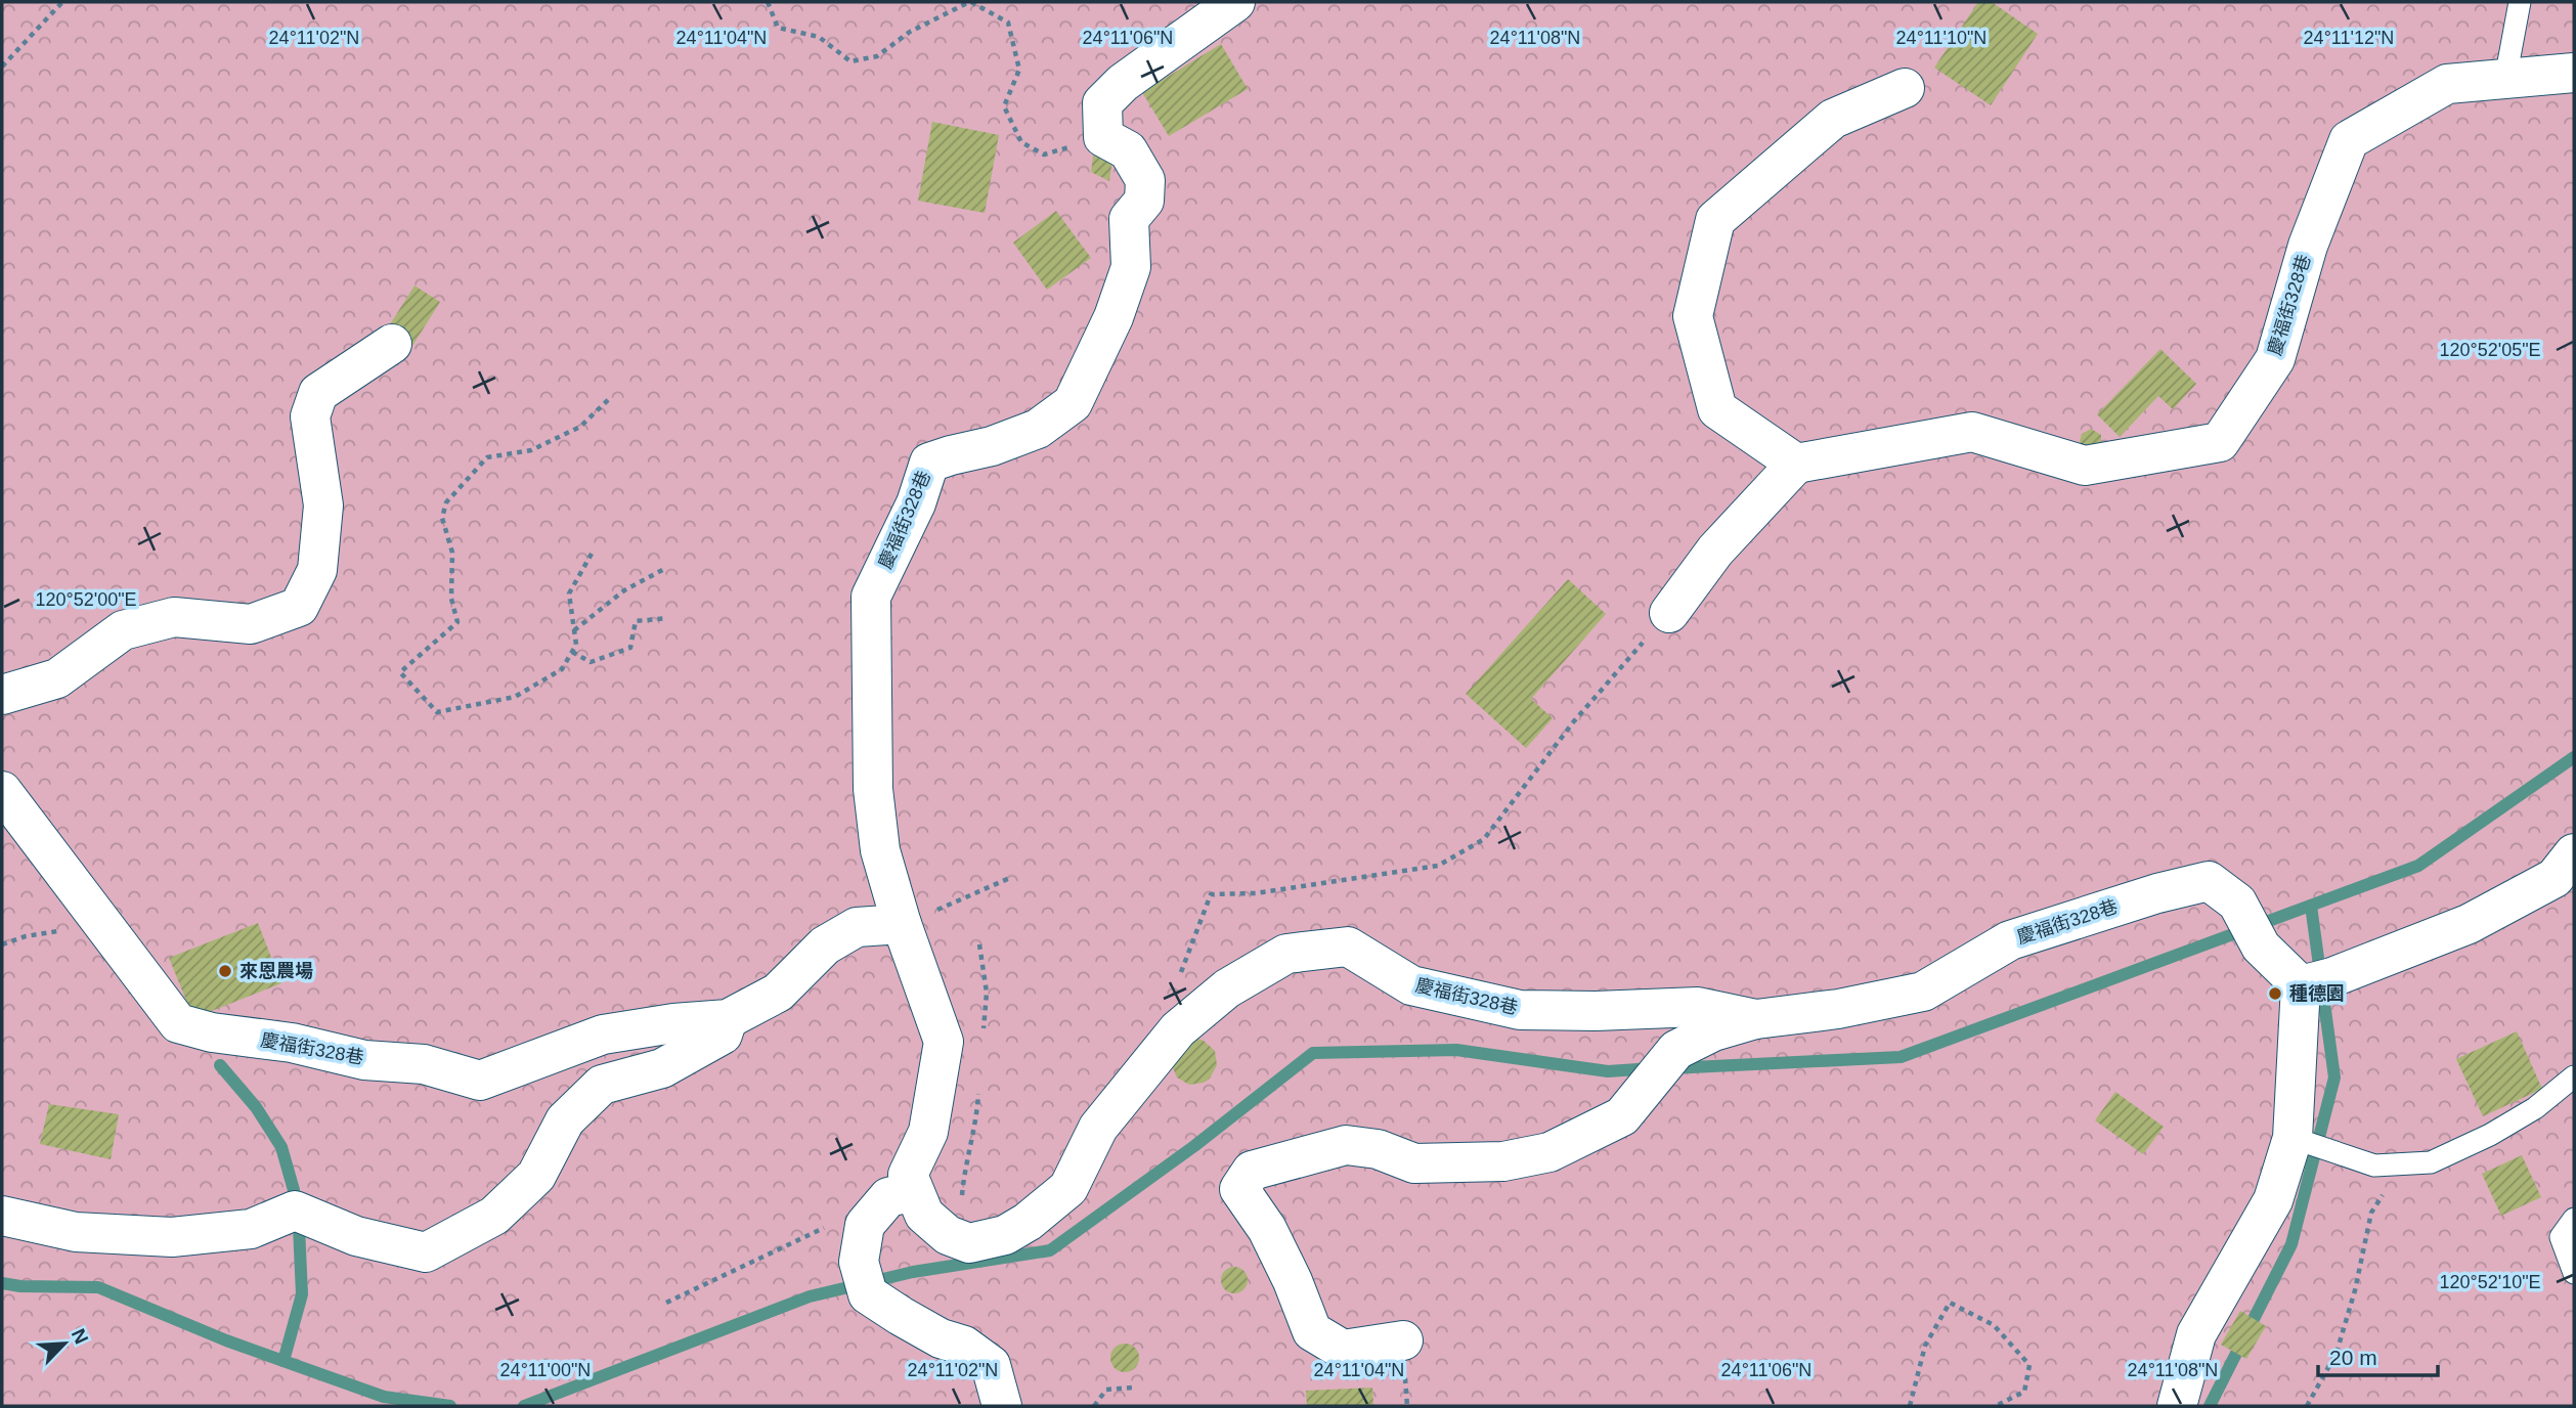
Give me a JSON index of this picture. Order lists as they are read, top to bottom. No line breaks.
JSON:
{"streets":{"street":["慶福街328巷"]},"places":["來恩農場","種德園"],"scale_bar":"20 m","north":"top right","coordinates":["24°11'02\"N","24°11'04\"N","24°11'06\"N","24°11'08\"N","24°11'10\"N","24°11'12\"N","120°52'05\"E","120°52'00\"E","120°52'10\"E","24°11'00\"N"]}
